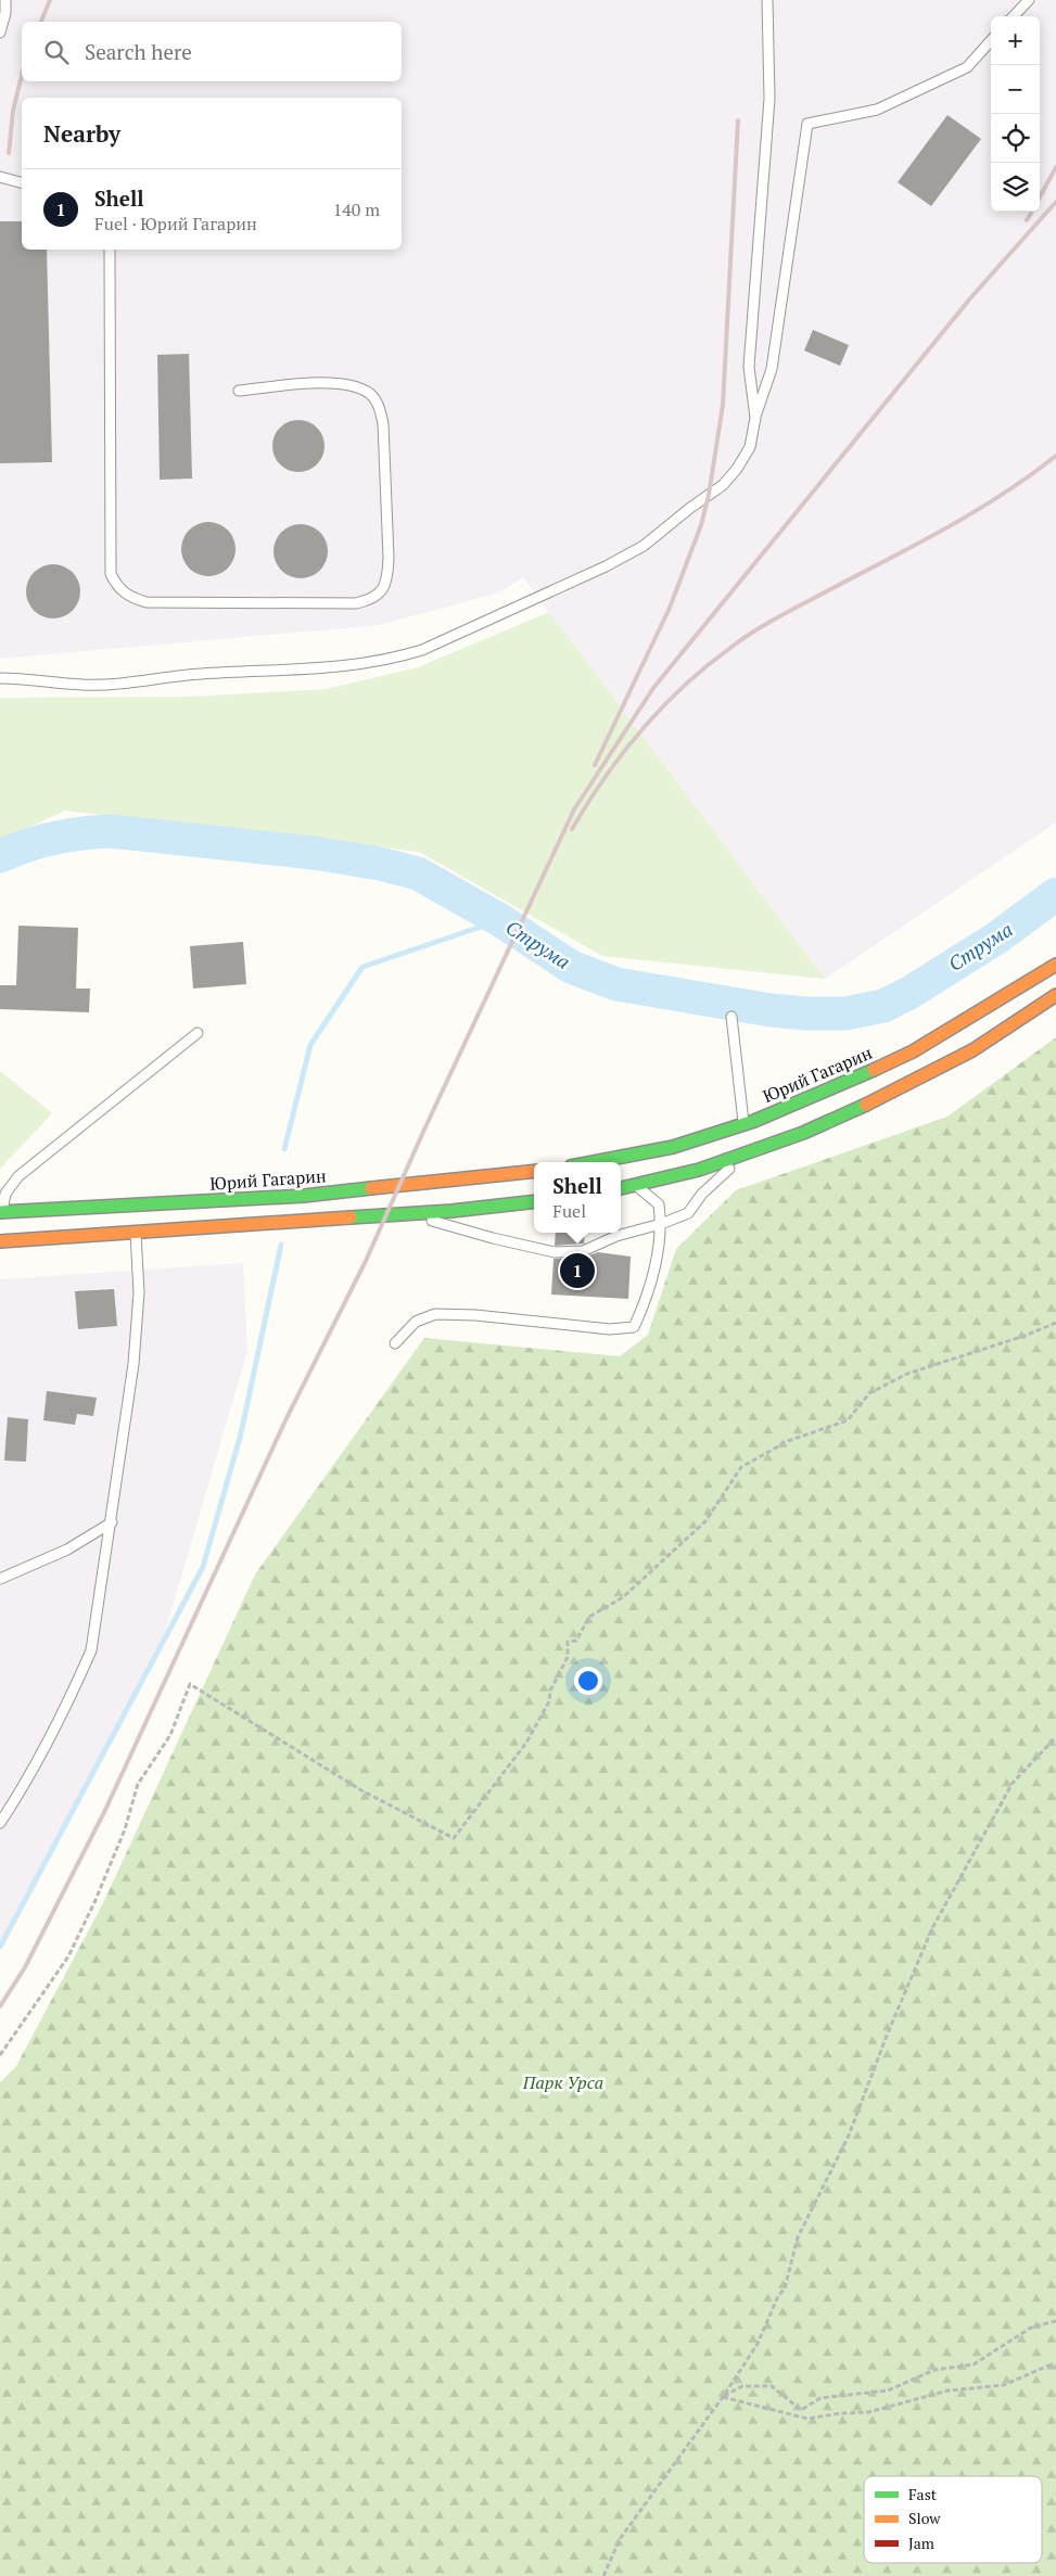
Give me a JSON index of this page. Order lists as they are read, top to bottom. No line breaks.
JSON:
{"streets":{"street":["Юрий Гагарин"]},"water":["Струма"],"parks":["Парк Урса"],"legend":["Fast","Slow","Jam"],"page":{"map_buttons":["+","−"],"search":"Search here","heading":"Nearby","list":[{"mark":"1","name":"Shell","note":"Fuel · Юрий Гагарин","value":"140 m"}],"popup":["Shell","Fuel"],"pins":"1"}}
